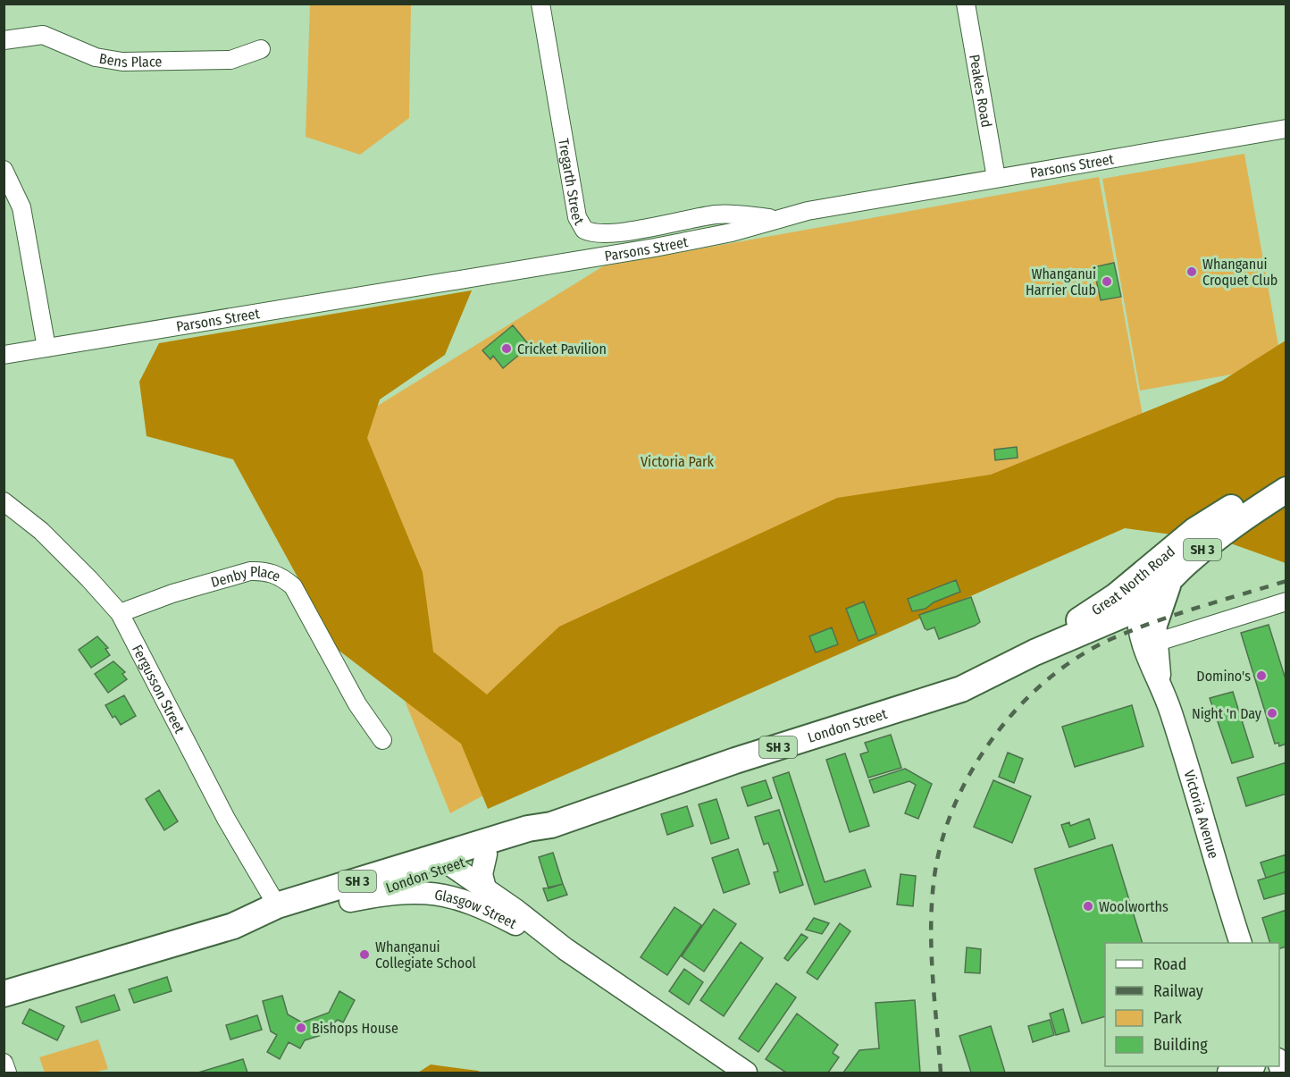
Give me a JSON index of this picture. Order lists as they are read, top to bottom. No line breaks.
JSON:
{"streets":{"highway":["SH 3","Great North Road","London Street"],"main road":["Victoria Avenue","Glasgow Street"],"street":["Bens Place","Peakes Road","Parsons Street","Tregarth Street","Denby Place","Fergusson Street"]},"crossings":[["Peakes Road","Parsons Street"],["Parsons Street","Tregarth Street"],["Great North Road","London Street"],["Great North Road","Victoria Avenue"],["Denby Place","Fergusson Street"],["Fergusson Street","London Street"],["London Street","Victoria Avenue"],["London Street","Glasgow Street"]],"parks":["Victoria Park"],"places":["Whanganui Croquet Club","Whanganui Harrier Club","Cricket Pavilion","Domino's","Night 'n Day","Woolworths","Whanganui Collegiate School","Bishops House"],"legend":["Road","Railway","Park","Building"]}
